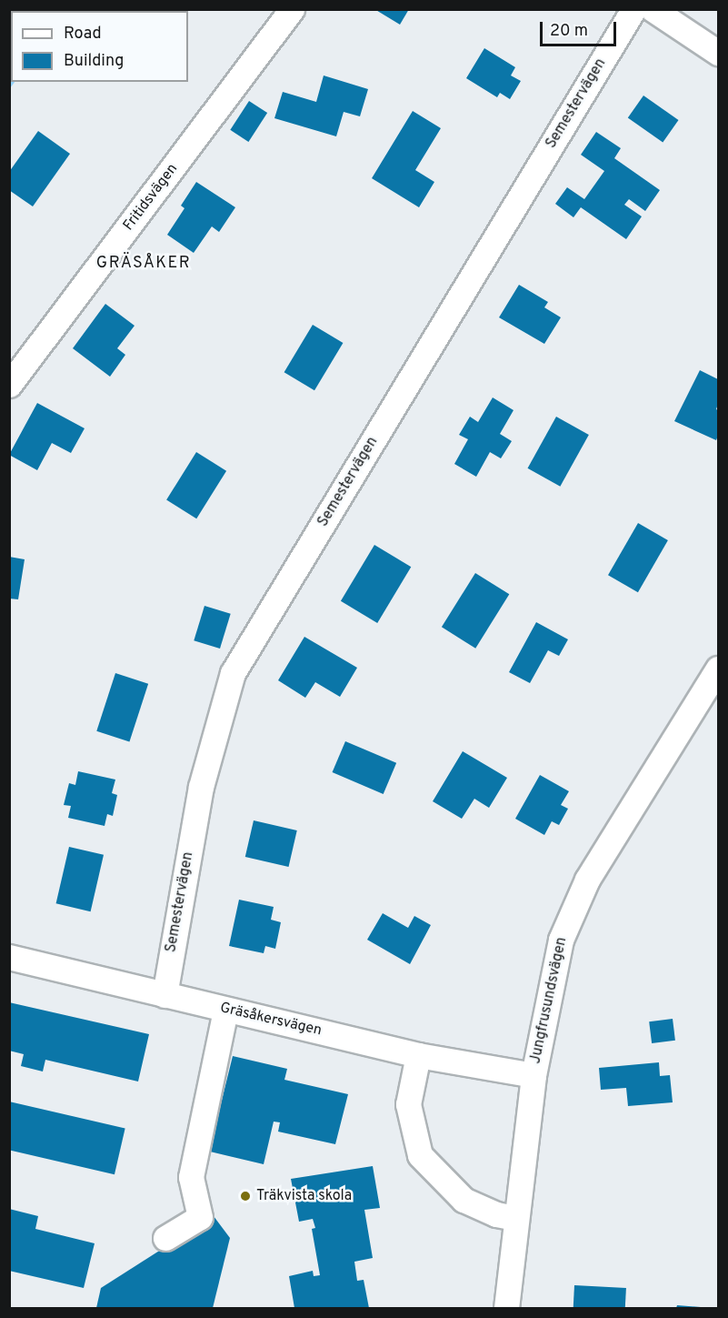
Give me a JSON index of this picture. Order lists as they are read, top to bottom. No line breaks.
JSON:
{"streets":{"street":["Semestervägen","Fritidsvägen","Jungfrusundsvägen","Gräsåkersvägen"]},"crossings":[["Semestervägen","Gräsåkersvägen"],["Jungfrusundsvägen","Gräsåkersvägen"]],"districts":["GRÄSÅKER"],"places":["Träkvista skola"],"legend":["Road","Building"],"scale_bar":"20 m"}
